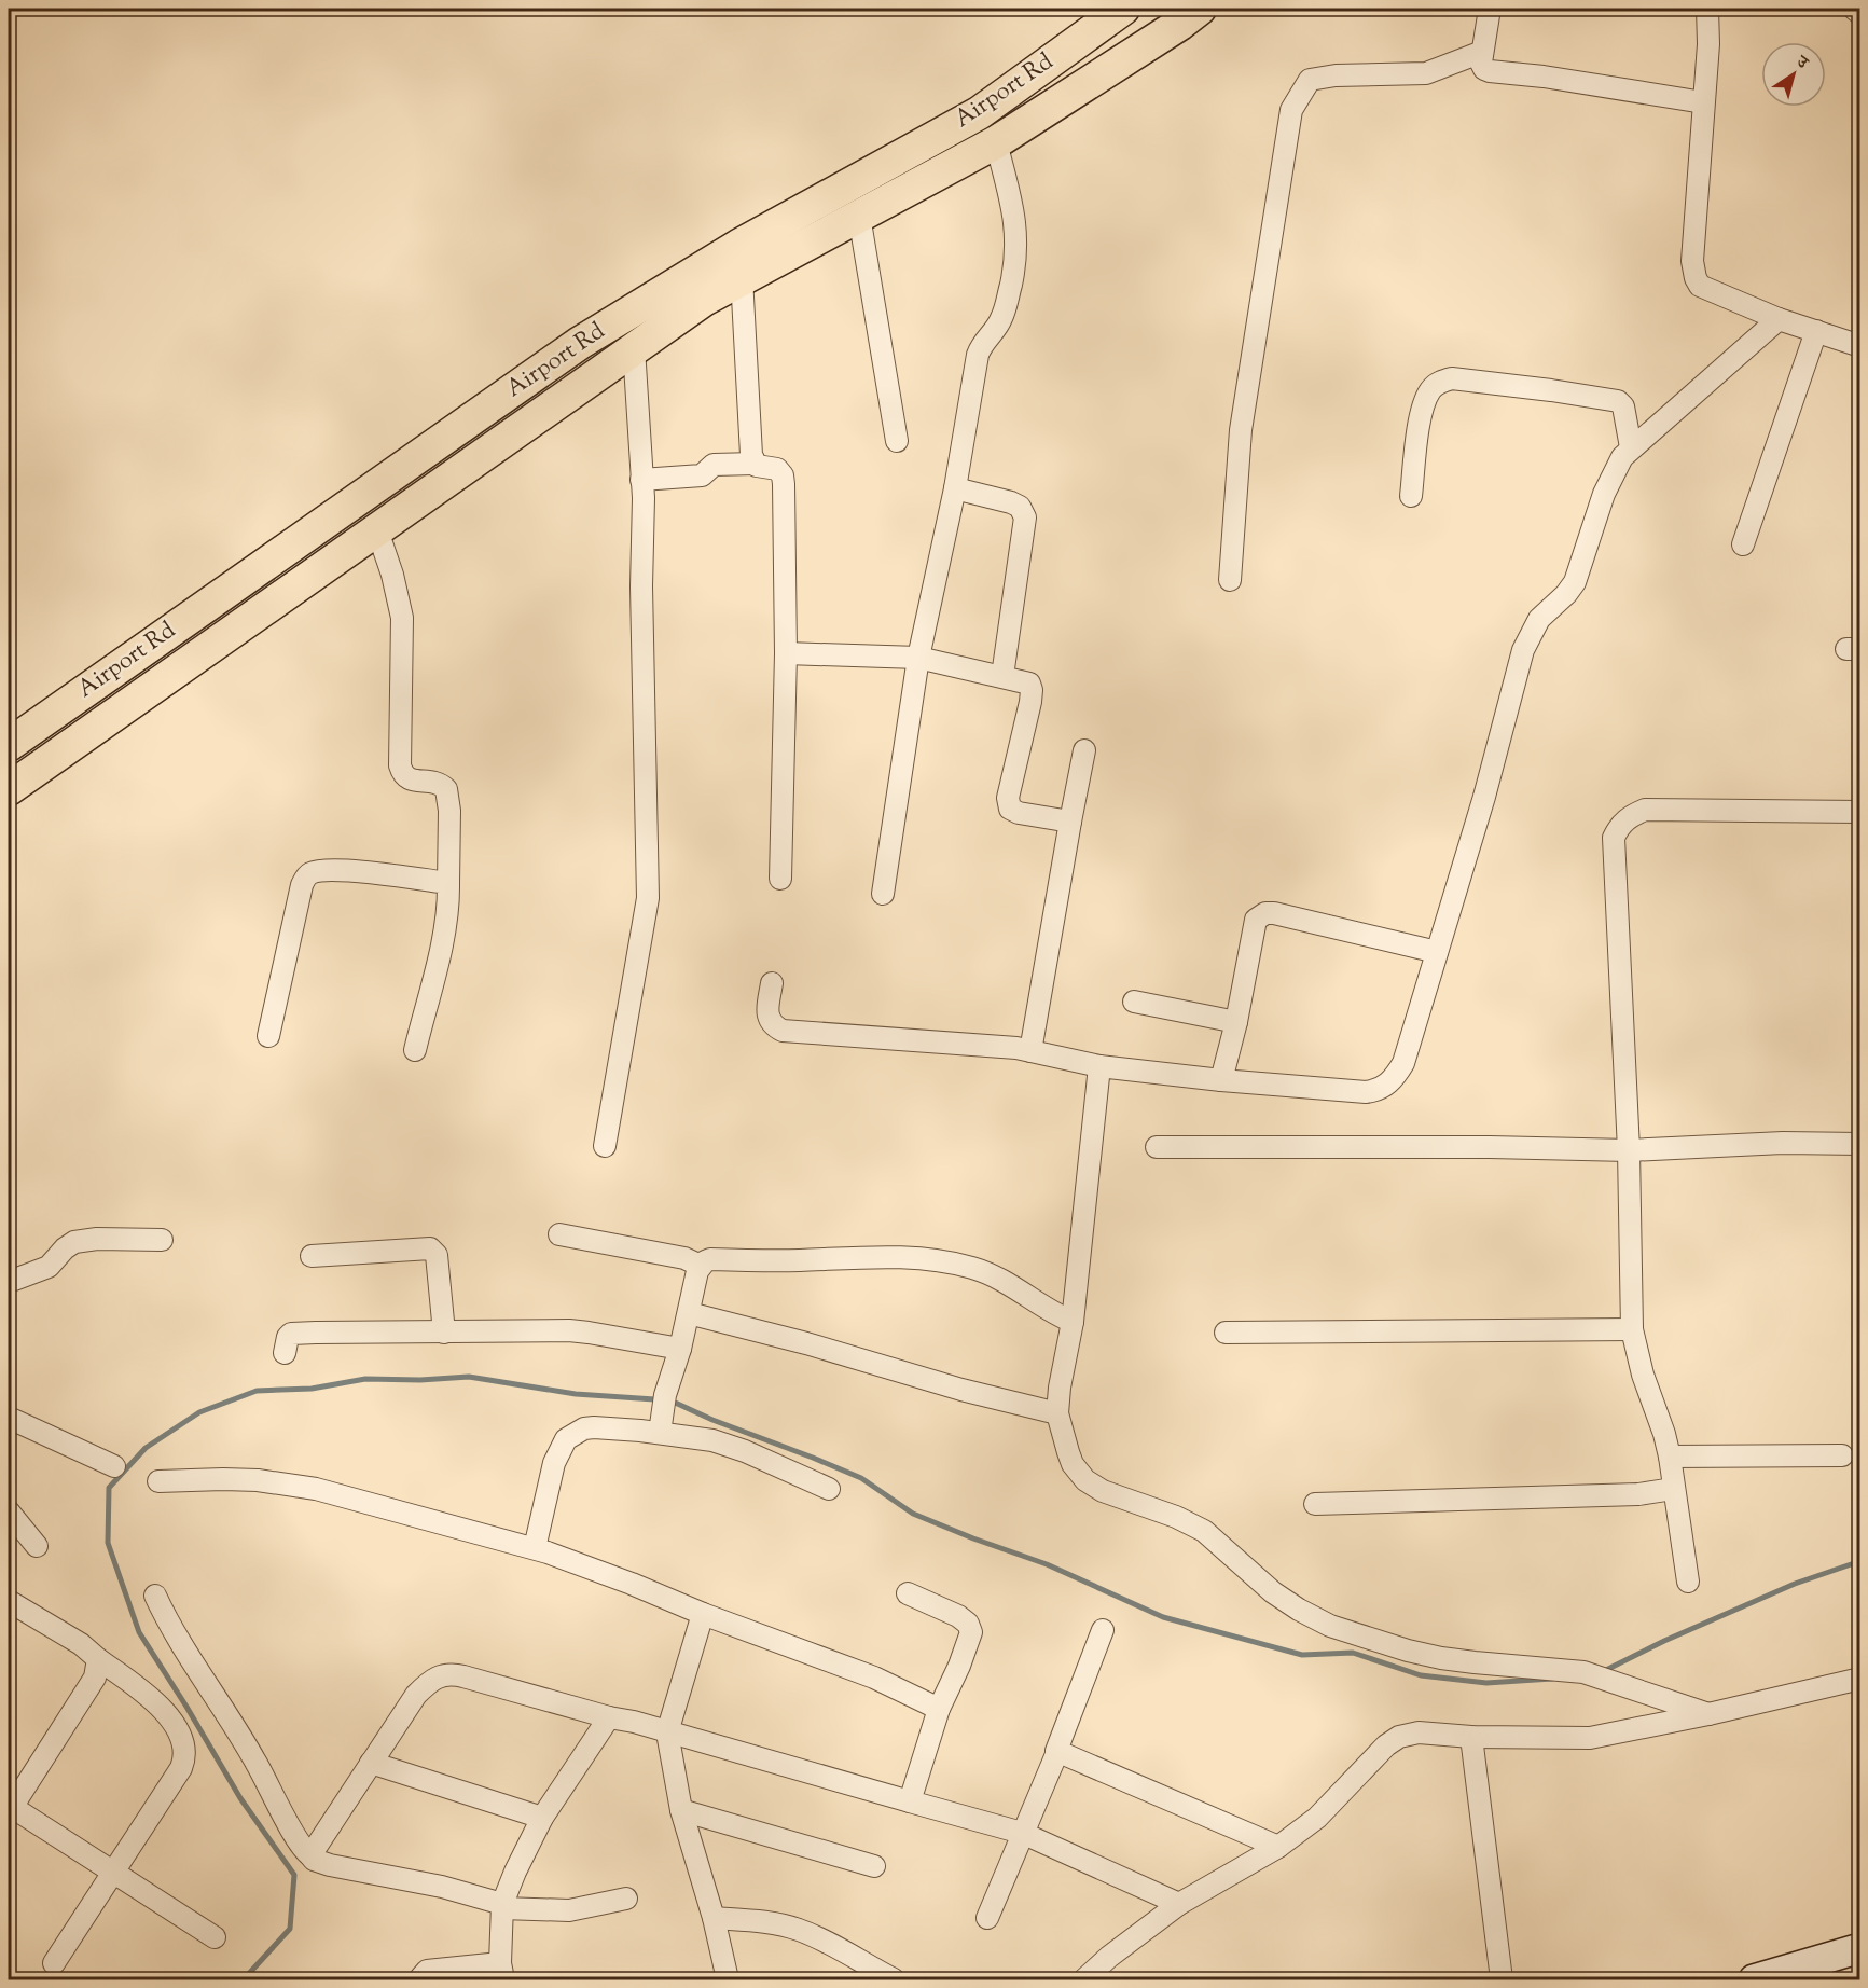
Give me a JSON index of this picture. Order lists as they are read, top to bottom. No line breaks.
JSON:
{"streets":{"main road":["Airport Rd"]},"north":"top right"}
